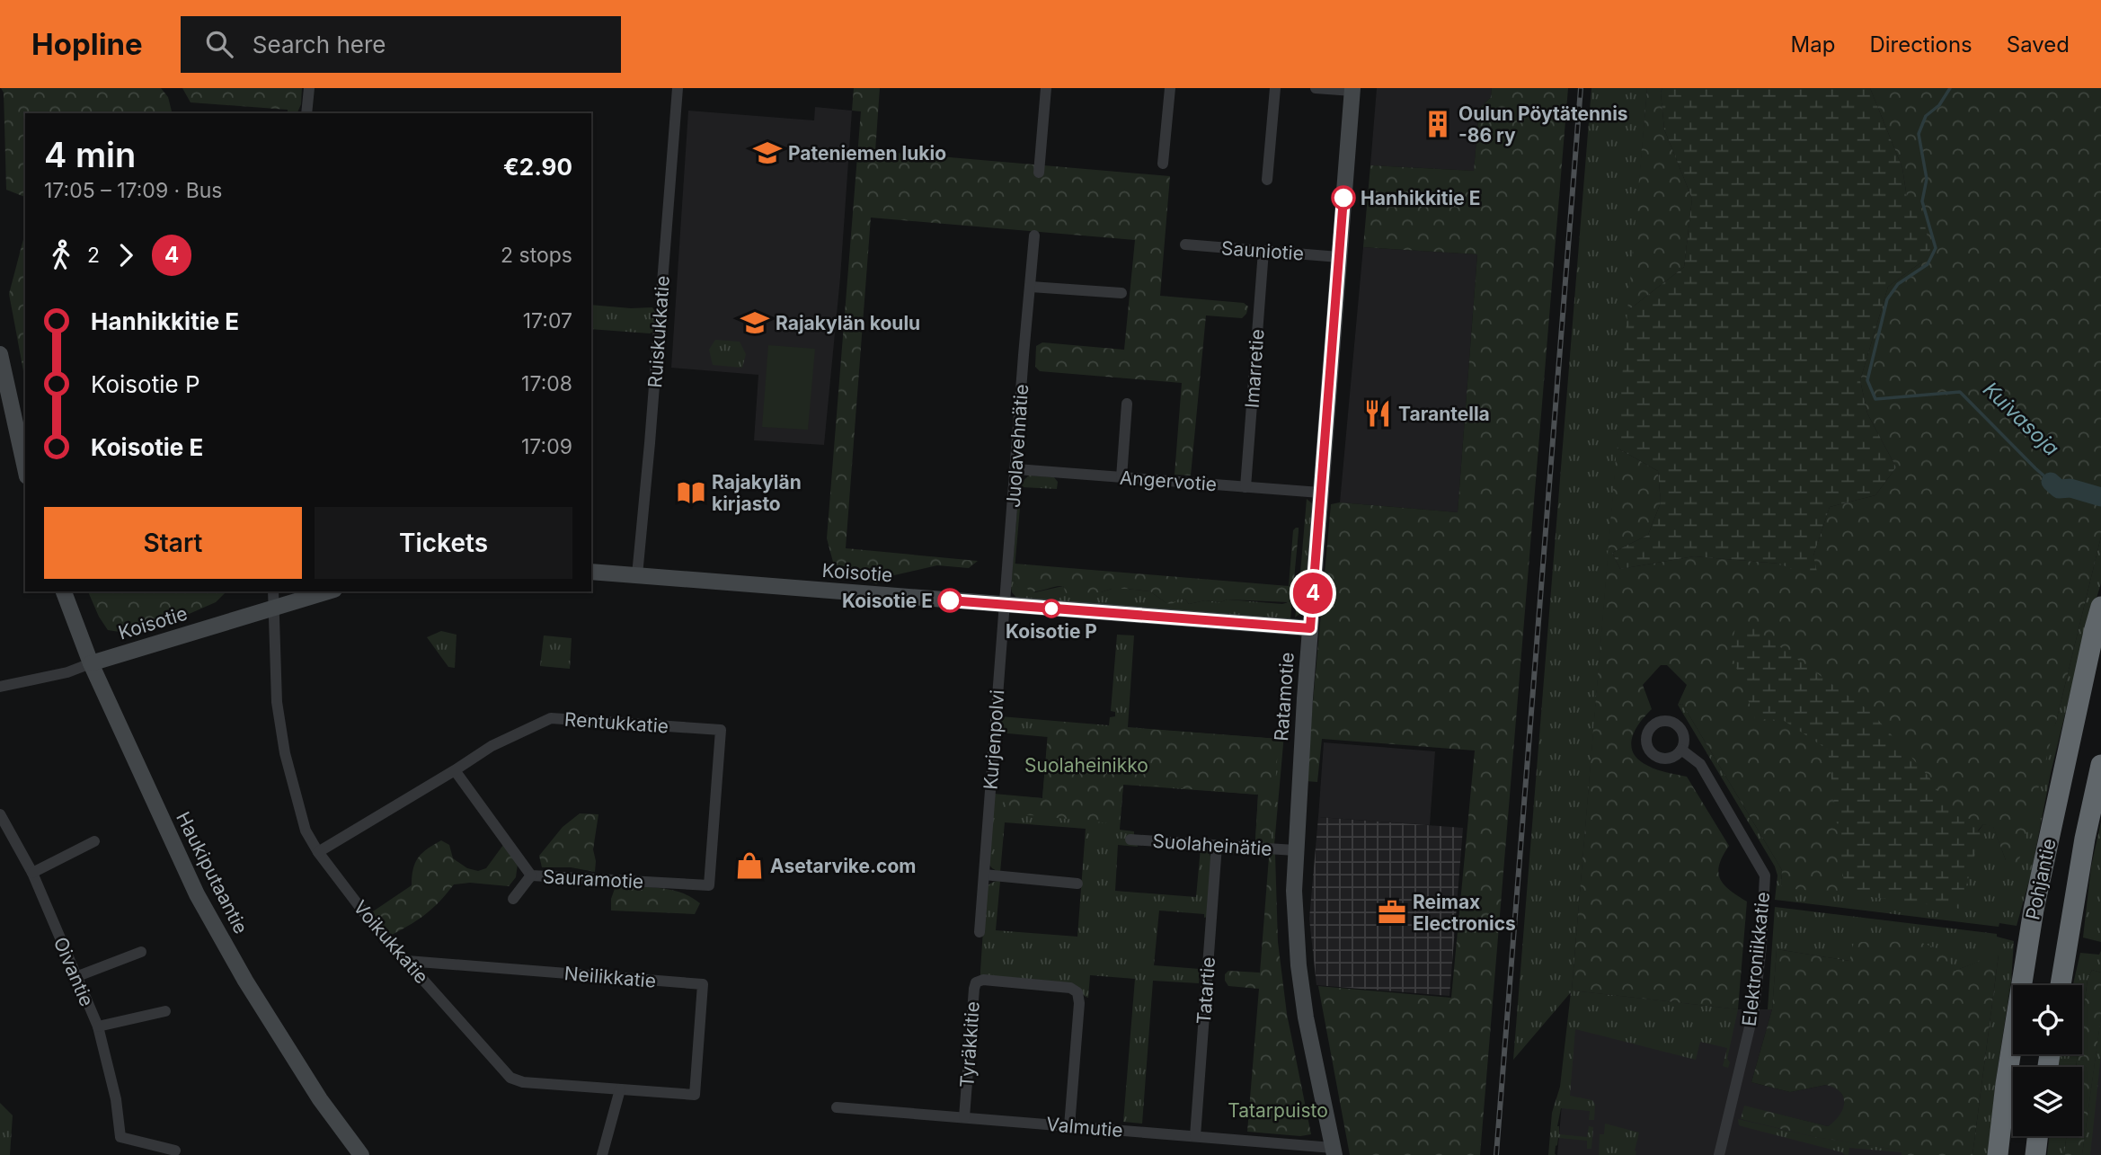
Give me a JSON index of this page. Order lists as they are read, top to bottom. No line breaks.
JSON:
{"streets":{"highway":["Pohjantie"],"street":["Sauniotie","Ruiskukkatie","Imarretie","Juolavehnätie","Angervotie","Koisotie","Ratamotie","Rentukkatie","Kurjenpolvi","Suolaheinätie","Haukiputaantie","Sauramotie","Voikukkatie","Elektroniikkatie","Oivantie","Neilikkatie","Tatartie","Tyräkkitie","Valmutie"]},"crossings":[["Sauniotie","Imarretie"],["Sauniotie","Ratamotie"],["Ruiskukkatie","Koisotie"],["Imarretie","Angervotie"],["Juolavehnätie","Angervotie"],["Juolavehnätie","Koisotie"],["Juolavehnätie","Kurjenpolvi"],["Angervotie","Ratamotie"],["Koisotie","Ratamotie"],["Koisotie","Kurjenpolvi"],["Koisotie","Haukiputaantie"],["Koisotie","Voikukkatie"],["Ratamotie","Suolaheinätie"],["Ratamotie","Valmutie"],["Rentukkatie","Sauramotie"],["Rentukkatie","Voikukkatie"],["Suolaheinätie","Tatartie"],["Voikukkatie","Neilikkatie"],["Tatartie","Valmutie"],["Tyräkkitie","Valmutie"]],"water":["Kuivasoja"],"parks":["Suolaheinikko","Tatarpuisto"],"places":{"building":["Oulun Pöytätennis -86 ry"],"school or university":["Pateniemen lukio","Rajakylän koulu"],"other":["Hanhikkitie E","Koisotie E","Koisotie P"],"restaurant":["Tarantella"],"library":["Rajakylän kirjasto"],"shop":["Asetarvike.com"],"office":["Reimax Electronics"]},"lines":["bus line 4"],"page":{"header":"Hopline","search":"Search here","nav":["Map","Directions","Saved"],"on_map":"4","heading":["4 min","17:05 – 17:09 · Bus","€2.90"],"legs":["2","4","2 stops"],"list":[{"name":"Hanhikkitie E","value":"17:07"},{"name":"Koisotie P","value":"17:08"},{"name":"Koisotie E","value":"17:09"}],"buttons":["Start","Tickets"]}}
